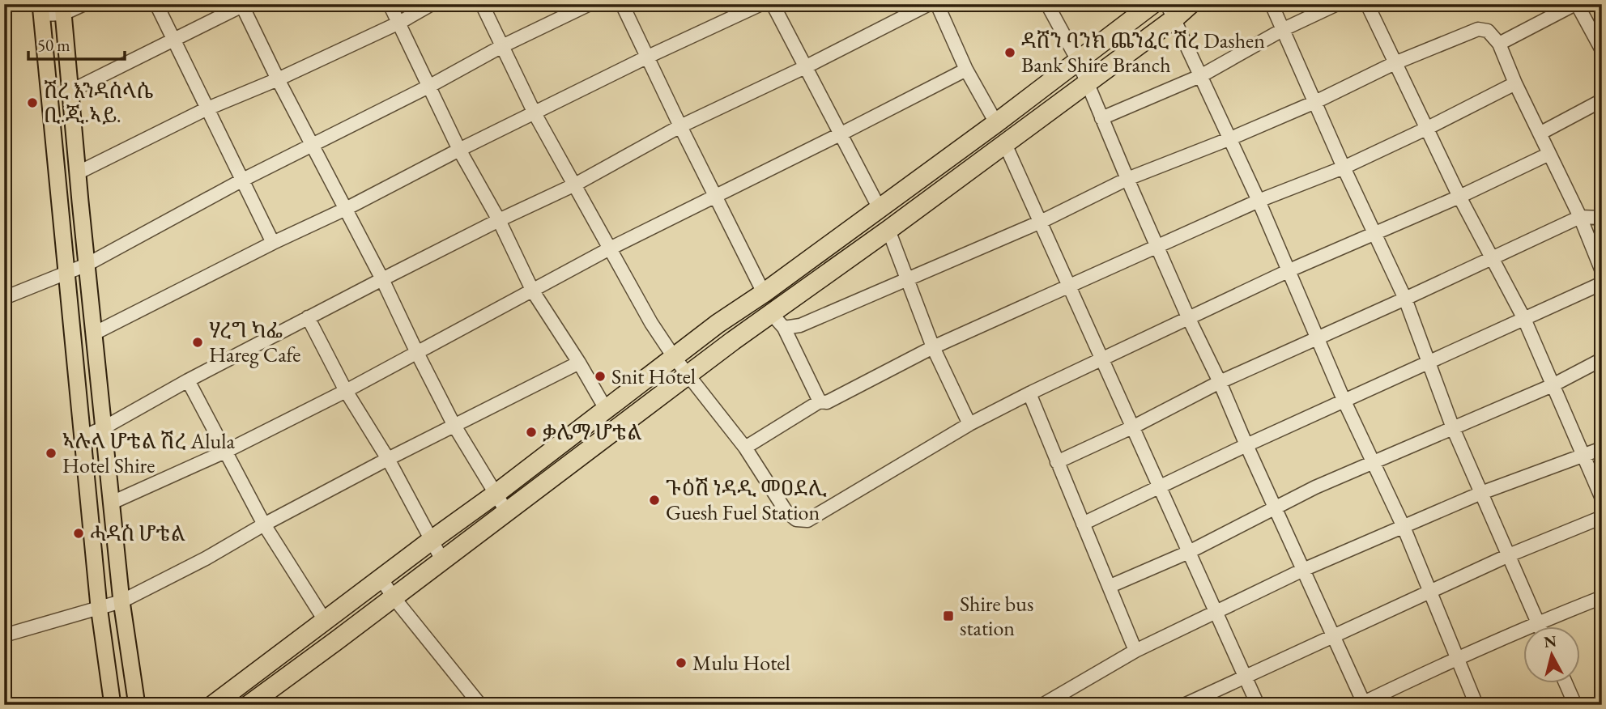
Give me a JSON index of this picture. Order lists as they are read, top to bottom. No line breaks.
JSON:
{"places":{"other":["ዳሸን ባንክ ጨንፈር ሽረ Dashen Bank Shire Branch","ሽረ እንዳስላሴ ቢ.ጂ.ኣይ.","ሃረግ ካፌ Hareg Cafe","Snit Hotel","ቃሌማ ሆቴል","ኣሉላ ሆቴል ሽረ Alula Hotel Shire","ጉዕሽ ነዳዲ መዐደሊ Guesh Fuel Station","ሓዳስ ሆቴል","Mulu Hotel"],"transit":["Shire bus station"]},"scale_bar":"50 m","north":"top"}
